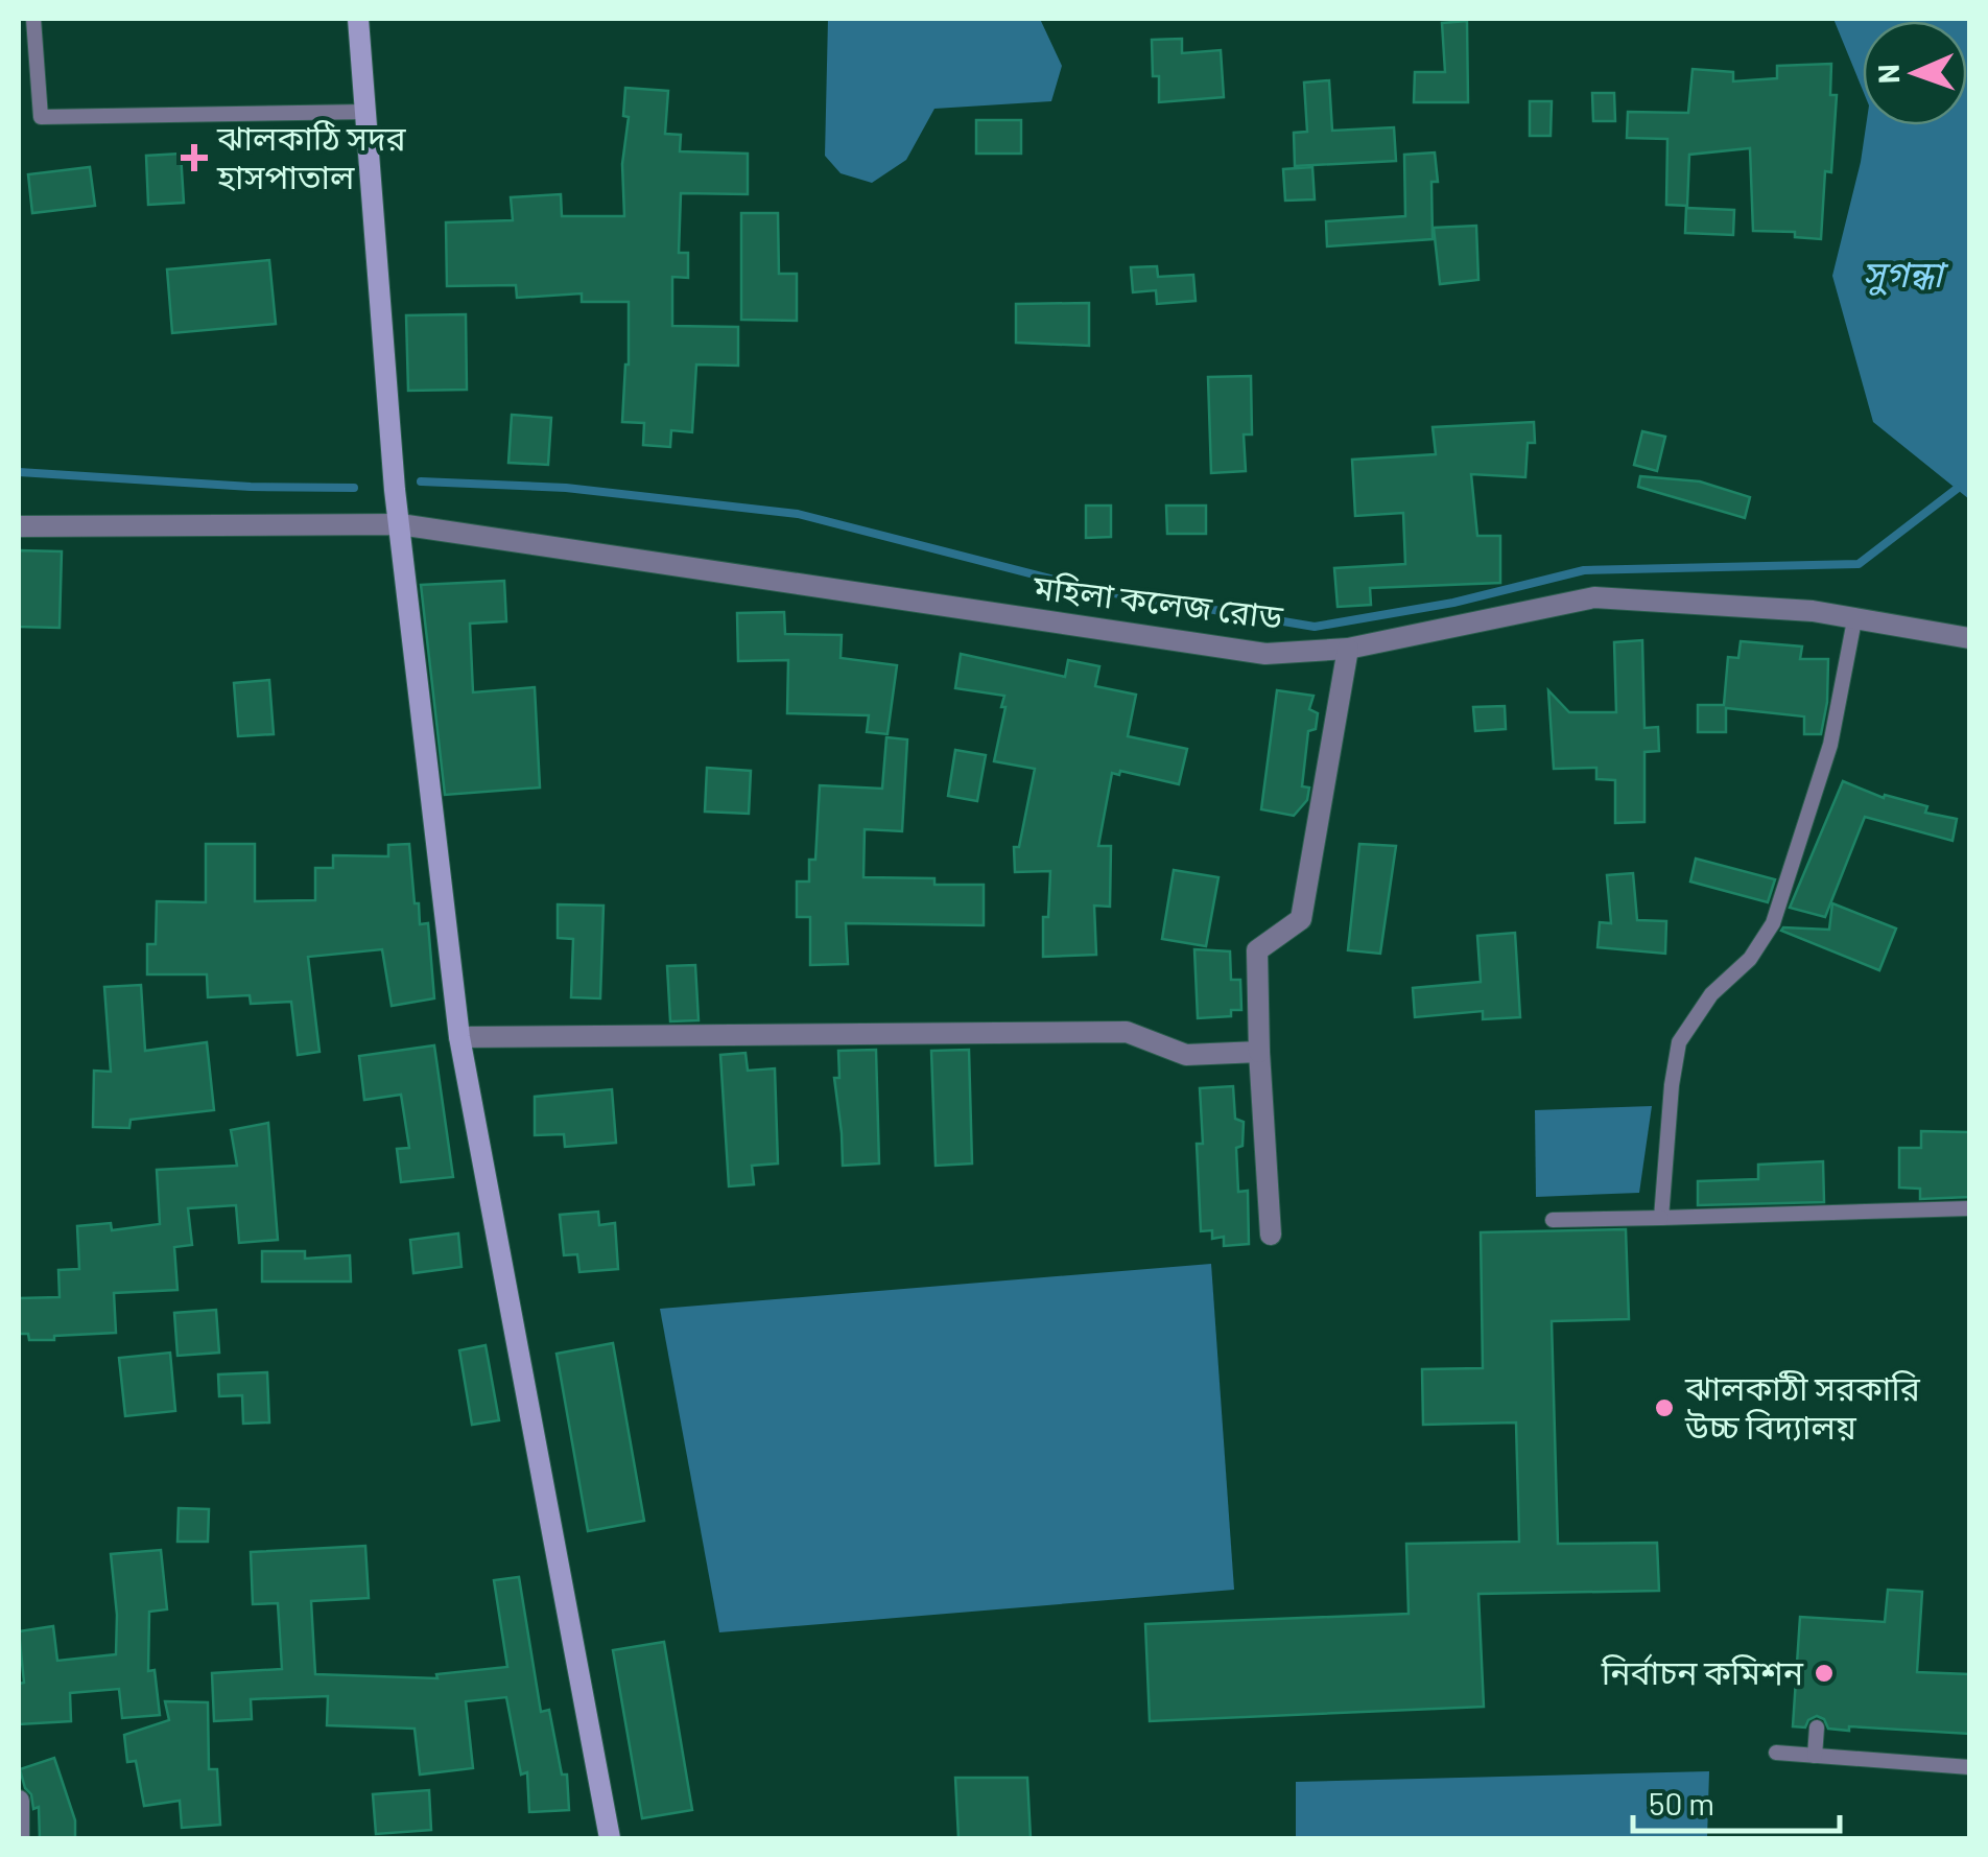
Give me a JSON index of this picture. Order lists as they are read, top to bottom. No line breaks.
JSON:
{"streets":{"street":["মহিলা কলেজ রোড"]},"water":["সুগন্ধা"],"places":{"health":["ঝালকাঠি সদর হাসপাতাল"],"other":["ঝালকাঠী সরকারি উচ্চ বিদ্যালয়","নির্বাচন কমিশন"]},"scale_bar":"50 m","north":"left"}
